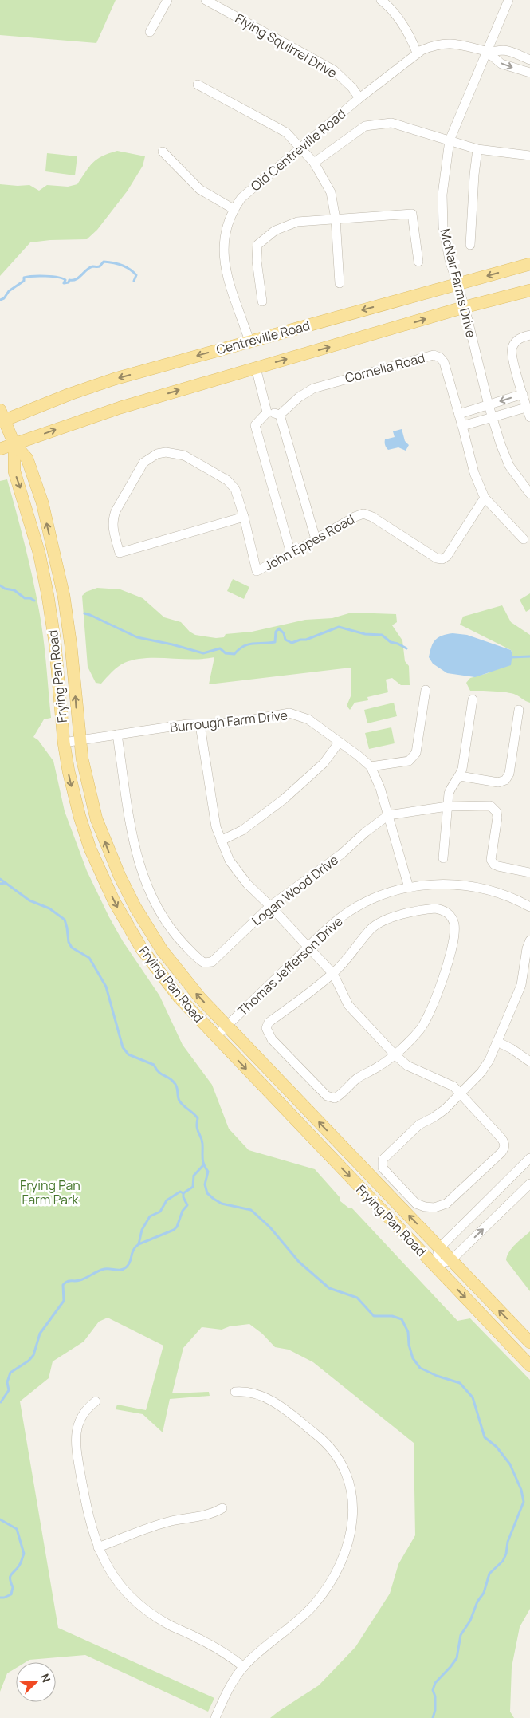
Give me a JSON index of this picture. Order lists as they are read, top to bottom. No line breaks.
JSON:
{"streets":{"main road":["Centreville Road","Frying Pan Road"],"street":["Flying Squirrel Drive","Old Centreville Road","McNair Farms Drive","Cornelia Road","John Eppes Road","Burrough Farm Drive","Logan Wood Drive","Thomas Jefferson Drive"]},"crossings":[["Flying Squirrel Drive","Old Centreville Road"],["Old Centreville Road","McNair Farms Drive"],["Old Centreville Road","Centreville Road"],["McNair Farms Drive","Centreville Road"],["Centreville Road","Frying Pan Road"],["Cornelia Road","John Eppes Road"],["Frying Pan Road","Burrough Farm Drive"],["Frying Pan Road","Thomas Jefferson Drive"],["Burrough Farm Drive","Logan Wood Drive"],["Burrough Farm Drive","Thomas Jefferson Drive"]],"parks":["Frying Pan Farm Park"],"north":"top right"}
